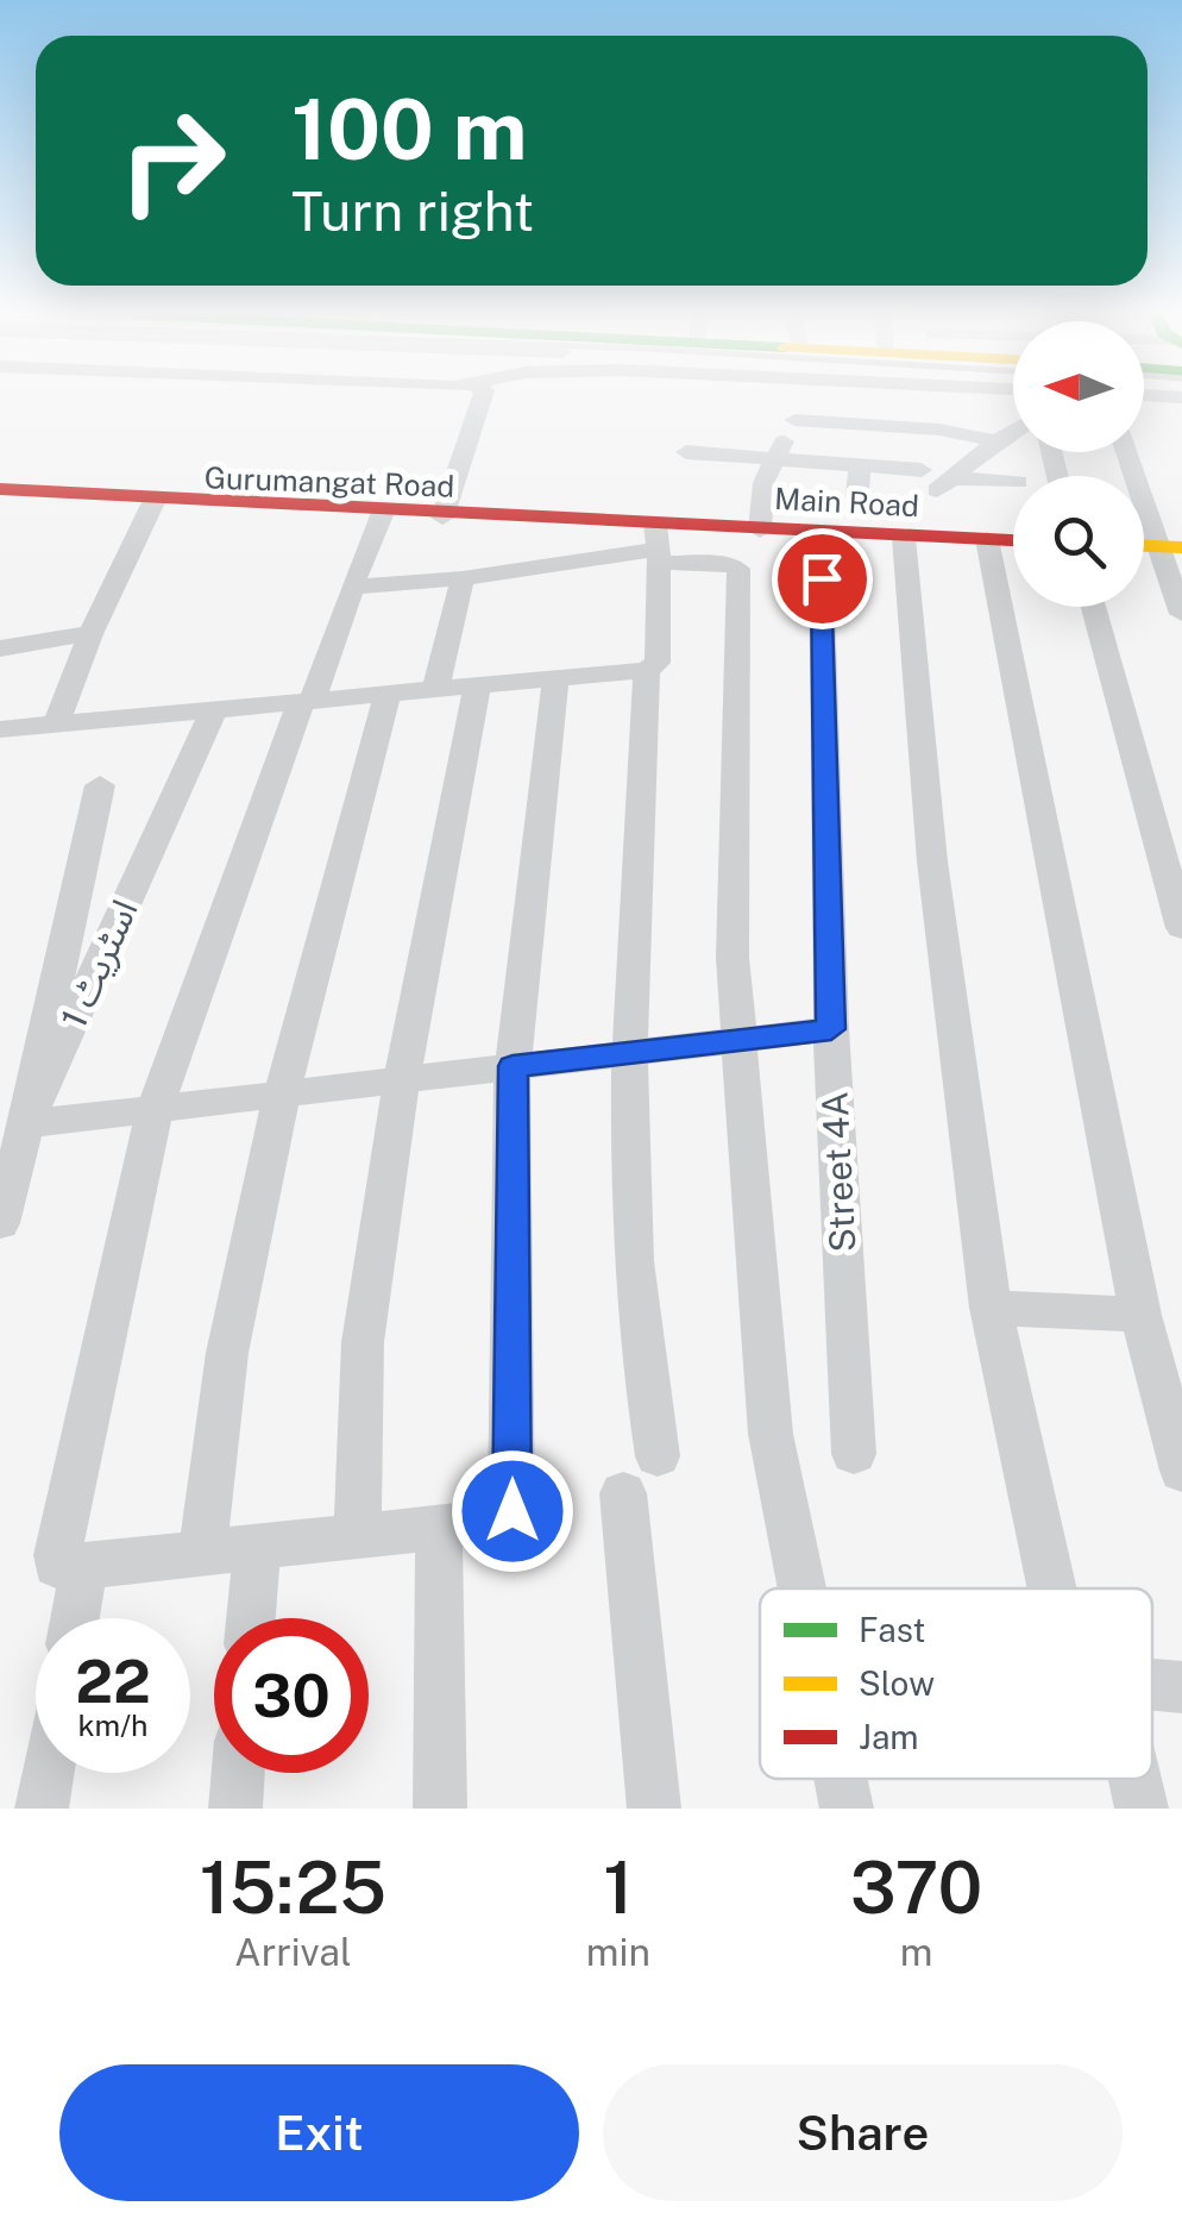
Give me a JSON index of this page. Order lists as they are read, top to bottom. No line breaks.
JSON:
{"streets":{"street":["Main Road","اسٹریٹ 1","Street 4A"]},"crossings":[["Main Road","Street 4A"]],"legend":["Fast","Slow","Jam"],"north":"left","page":{"turn":["100 m","Turn right"],"speed":"22 km/h","limit":"30","eta":["15:25","Arrival","1","min","370","m"],"buttons":["Exit","Share"]}}
